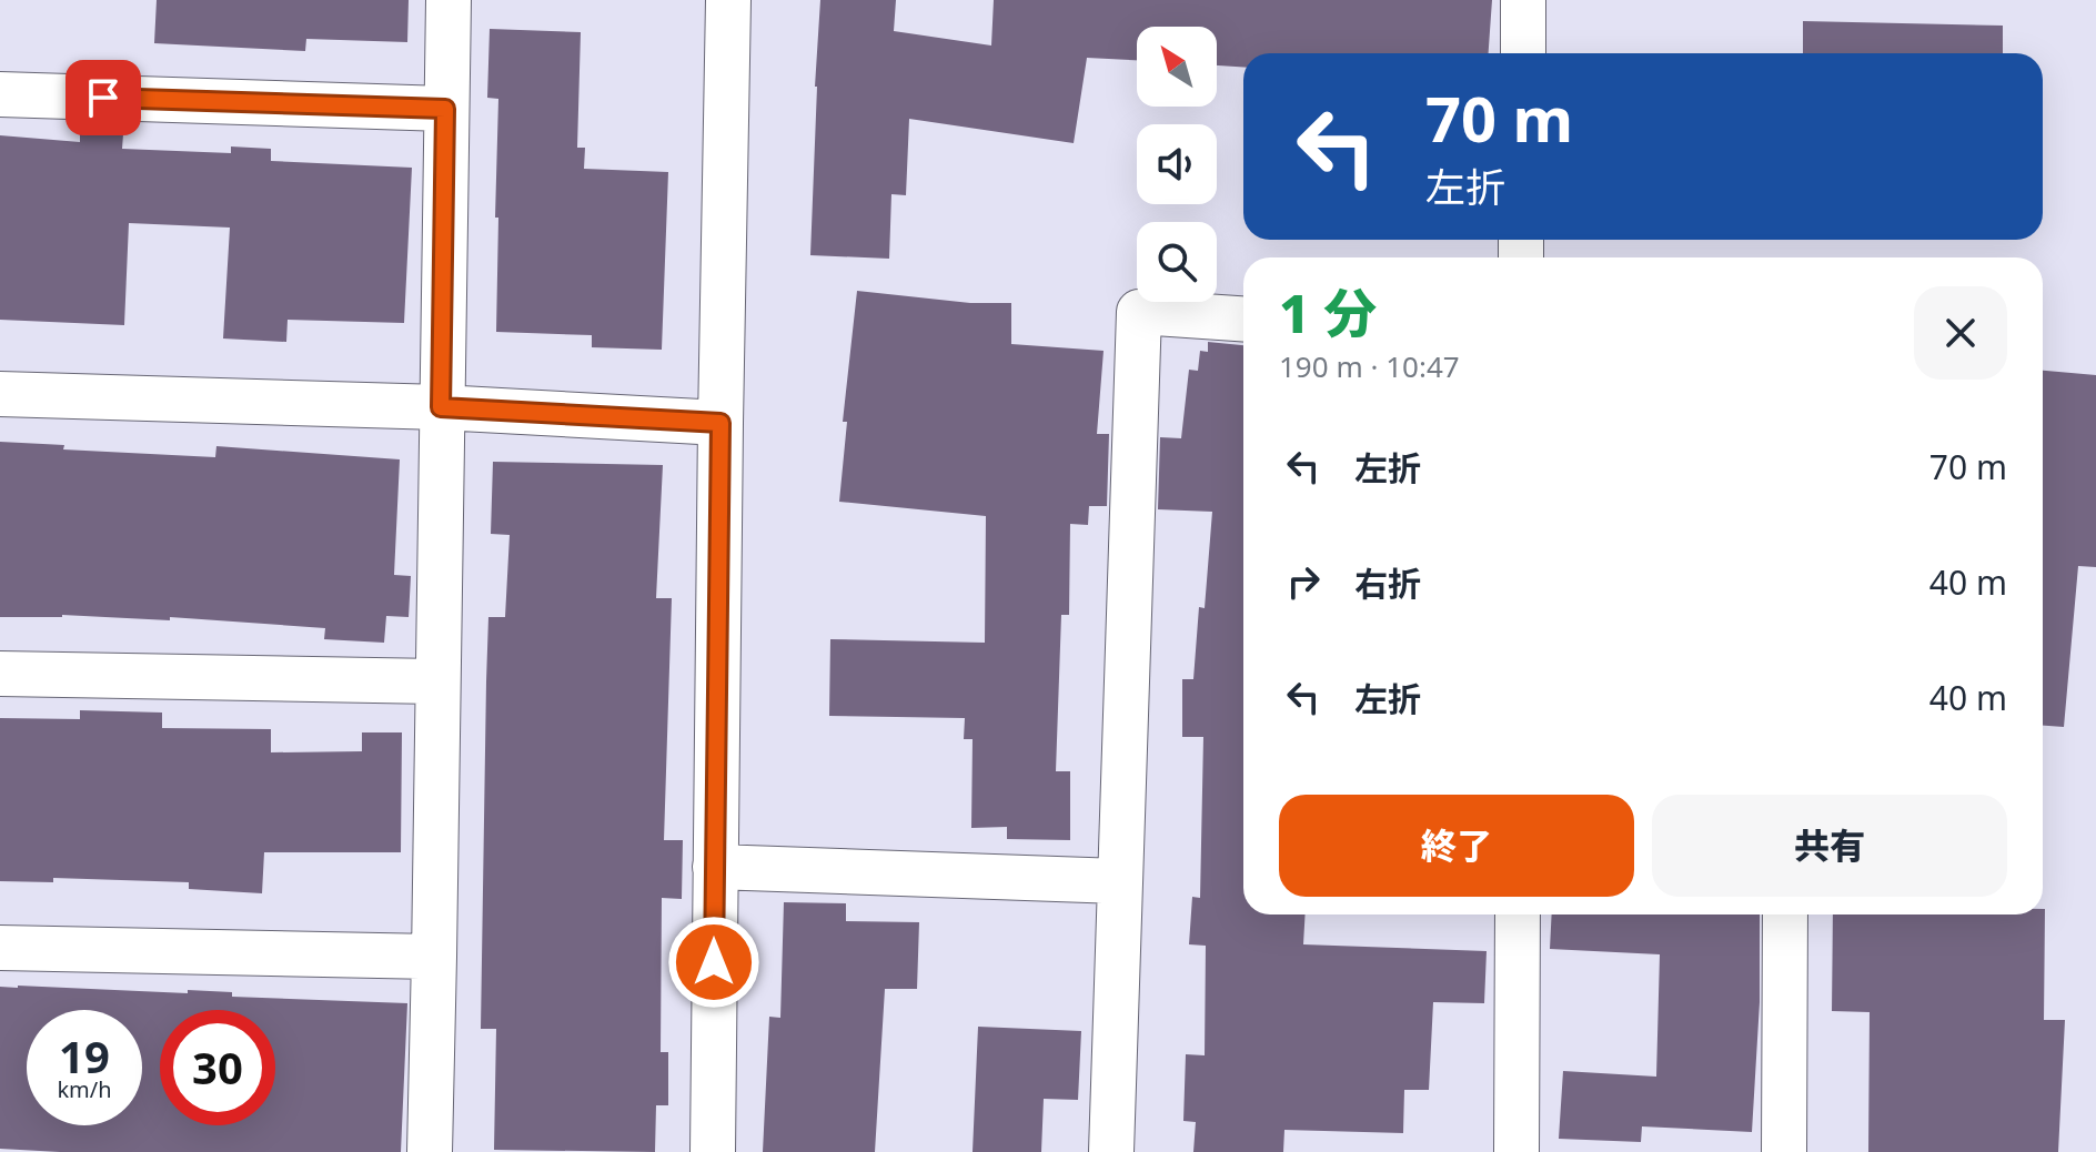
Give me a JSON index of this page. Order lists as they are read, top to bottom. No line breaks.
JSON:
{"north":"top left","page":{"turn":["70 m","左折"],"heading":["1 分","190 m · 10:47"],"list":[{"name":"左折","value":"70 m"},{"name":"右折","value":"40 m"},{"name":"左折","value":"40 m"}],"buttons":["終了","共有"],"speed":"19 km/h","limit":"30"}}
